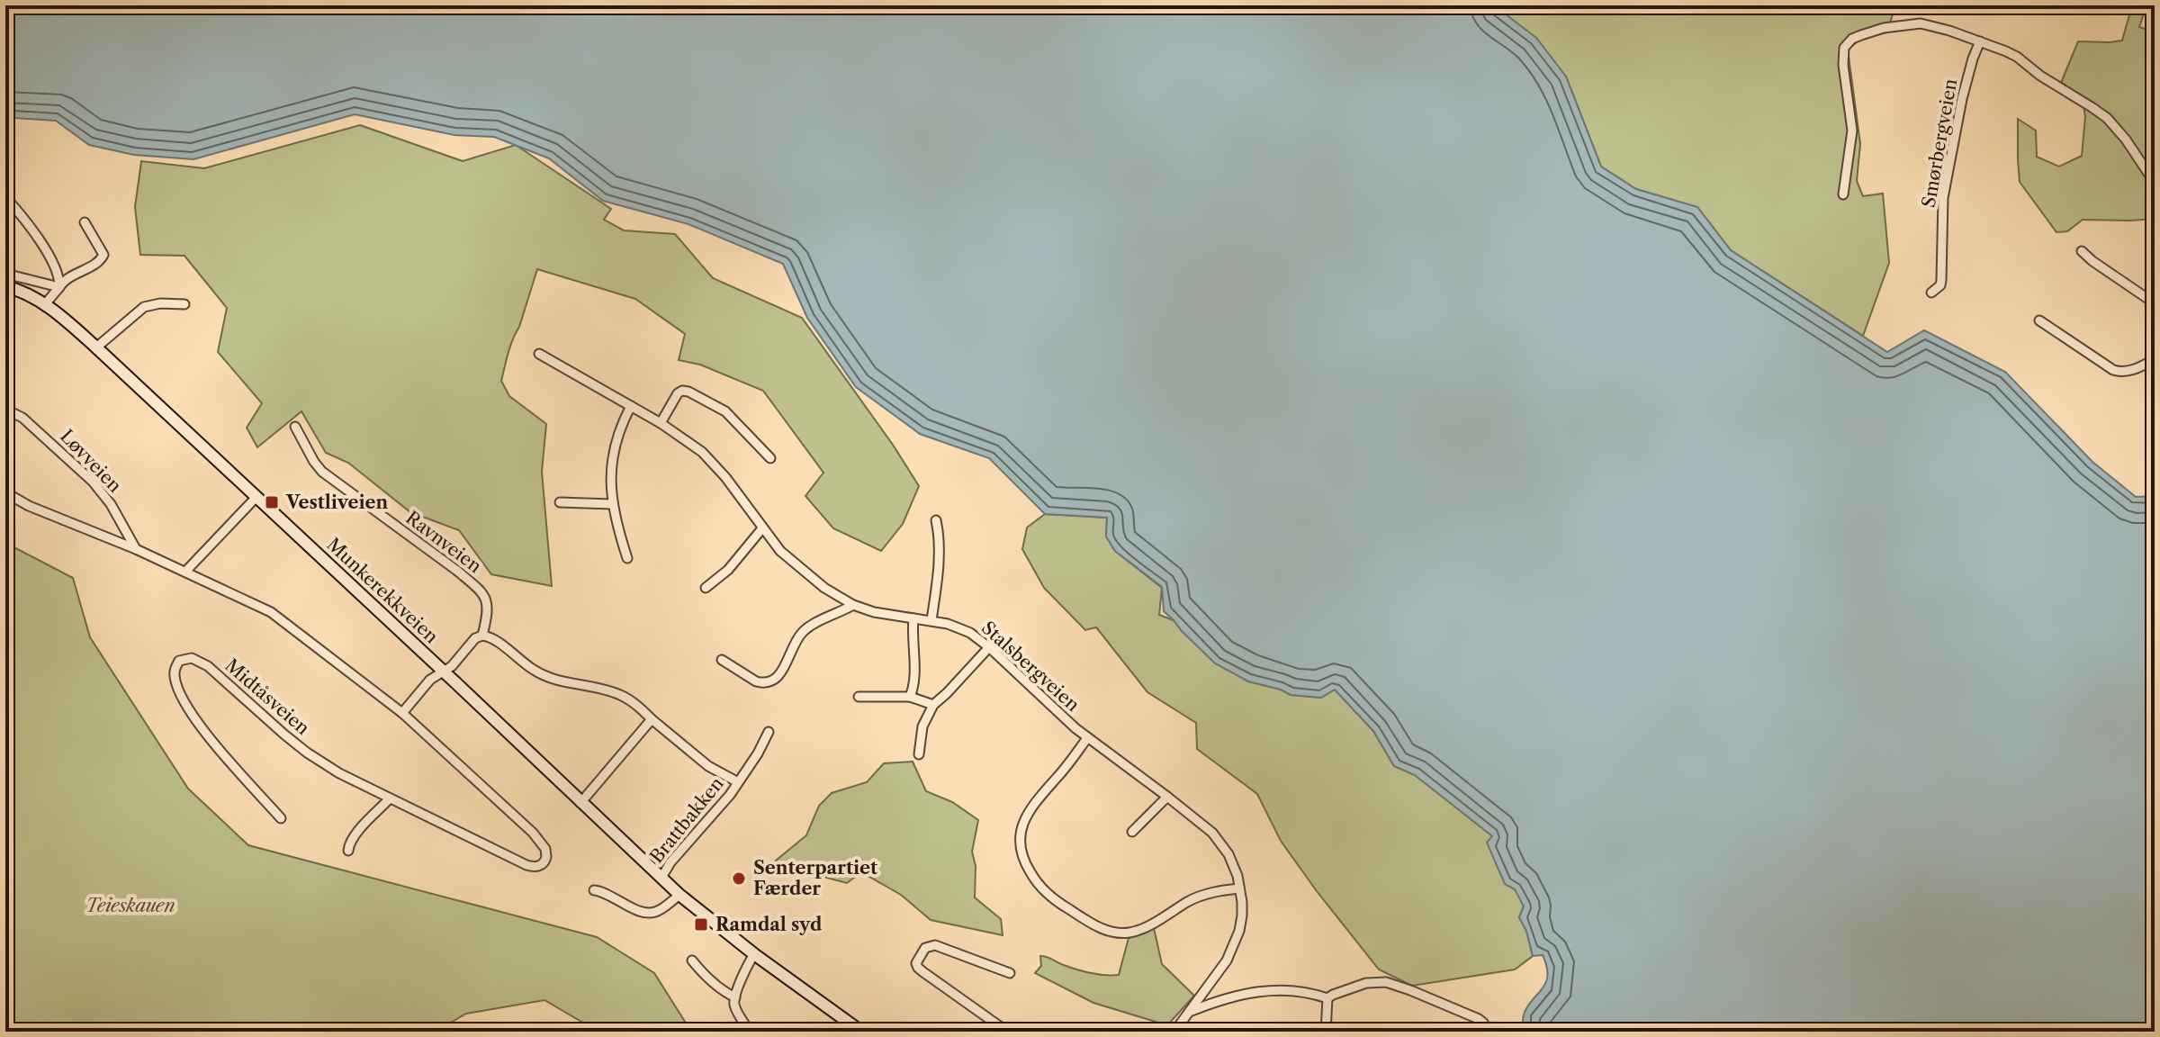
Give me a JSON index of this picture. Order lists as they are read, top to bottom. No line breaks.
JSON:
{"streets":{"main road":["Munkerekkveien"],"street":["Smørbergveien","Løvveien","Ravnveien","Stalsbergveien","Midtåsveien","Brattbakken"]},"crossings":[["Munkerekkveien","Brattbakken"]],"parks":["Teieskauen"],"places":{"transit":["Vestliveien","Ramdal syd"],"other":["Senterpartiet Færder"]}}
